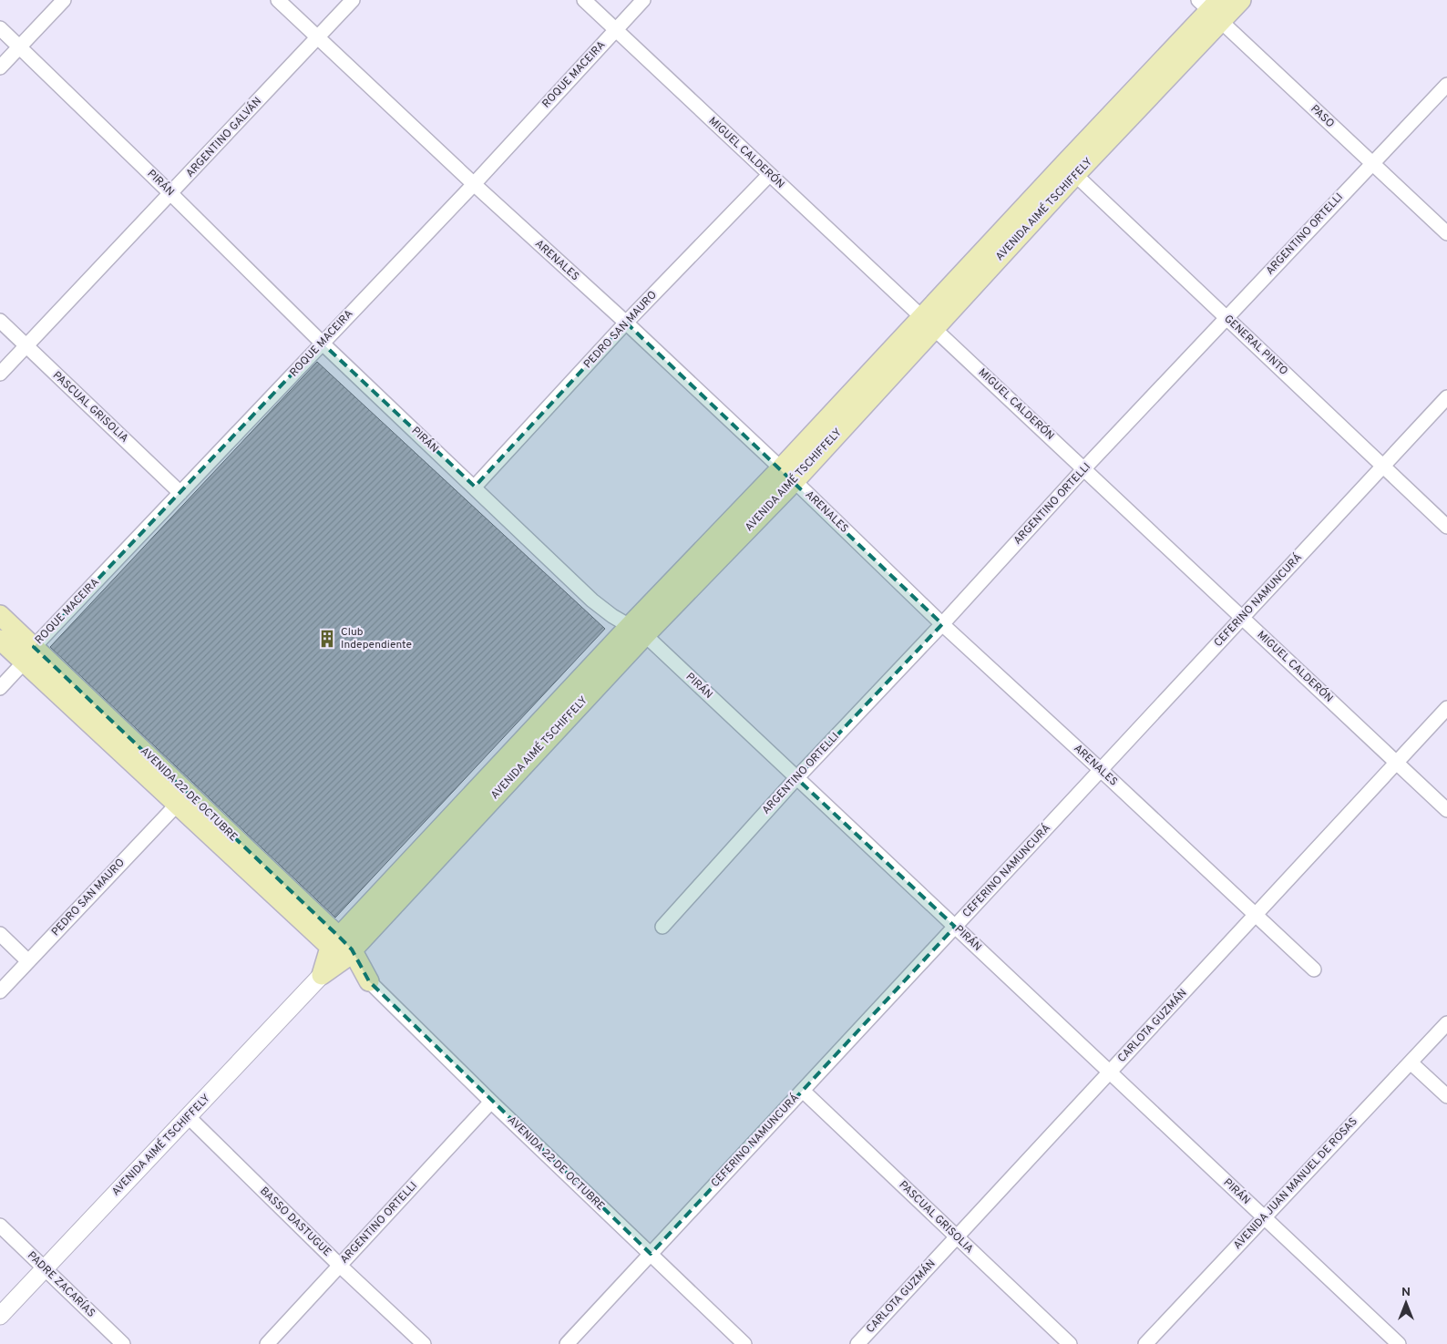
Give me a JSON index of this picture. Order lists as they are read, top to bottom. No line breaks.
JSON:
{"streets":{"main road":["AVENIDA AIMÉ TSCHIFFELY","AVENIDA 22 DE OCTUBRE"],"street":["ROQUE MACEIRA","PASO","ARGENTINO GALVÁN","MIGUEL CALDERÓN","PIRÁN","ARGENTINO ORTELLI","ARENALES","PEDRO SAN MAURO","GENERAL PINTO","PASCUAL GRISOLIA","CEFERINO NAMUNCURÁ","CARLOTA GUZMÁN","AVENIDA JUAN MANUEL DE ROSAS","BASSO DASTUGUE","PADRE ZACARÍAS"]},"crossings":[["ROQUE MACEIRA","MIGUEL CALDERÓN"],["ROQUE MACEIRA","PIRÁN"],["ROQUE MACEIRA","ARENALES"],["ROQUE MACEIRA","PASCUAL GRISOLIA"],["ROQUE MACEIRA","AVENIDA 22 DE OCTUBRE"],["PASO","AVENIDA AIMÉ TSCHIFFELY"],["PASO","ARGENTINO ORTELLI"],["ARGENTINO GALVÁN","PIRÁN"],["ARGENTINO GALVÁN","ARENALES"],["ARGENTINO GALVÁN","PASCUAL GRISOLIA"],["MIGUEL CALDERÓN","AVENIDA AIMÉ TSCHIFFELY"],["MIGUEL CALDERÓN","ARGENTINO ORTELLI"],["MIGUEL CALDERÓN","PEDRO SAN MAURO"],["MIGUEL CALDERÓN","CEFERINO NAMUNCURÁ"],["MIGUEL CALDERÓN","CARLOTA GUZMÁN"],["PIRÁN","AVENIDA AIMÉ TSCHIFFELY"],["PIRÁN","ARGENTINO ORTELLI"],["PIRÁN","PEDRO SAN MAURO"],["PIRÁN","CEFERINO NAMUNCURÁ"],["PIRÁN","CARLOTA GUZMÁN"],["PIRÁN","AVENIDA JUAN MANUEL DE ROSAS"],["AVENIDA AIMÉ TSCHIFFELY","ARENALES"],["AVENIDA AIMÉ TSCHIFFELY","GENERAL PINTO"],["AVENIDA AIMÉ TSCHIFFELY","AVENIDA 22 DE OCTUBRE"],["AVENIDA AIMÉ TSCHIFFELY","BASSO DASTUGUE"],["AVENIDA AIMÉ TSCHIFFELY","PADRE ZACARÍAS"],["ARGENTINO ORTELLI","ARENALES"],["ARGENTINO ORTELLI","GENERAL PINTO"],["ARGENTINO ORTELLI","AVENIDA 22 DE OCTUBRE"],["ARGENTINO ORTELLI","BASSO DASTUGUE"],["ARENALES","PEDRO SAN MAURO"],["ARENALES","CEFERINO NAMUNCURÁ"],["ARENALES","CARLOTA GUZMÁN"],["PEDRO SAN MAURO","AVENIDA 22 DE OCTUBRE"],["GENERAL PINTO","CEFERINO NAMUNCURÁ"],["PASCUAL GRISOLIA","CEFERINO NAMUNCURÁ"],["PASCUAL GRISOLIA","CARLOTA GUZMÁN"],["CEFERINO NAMUNCURÁ","AVENIDA 22 DE OCTUBRE"]],"places":{"building":["Club Independiente"]},"north":"top"}
